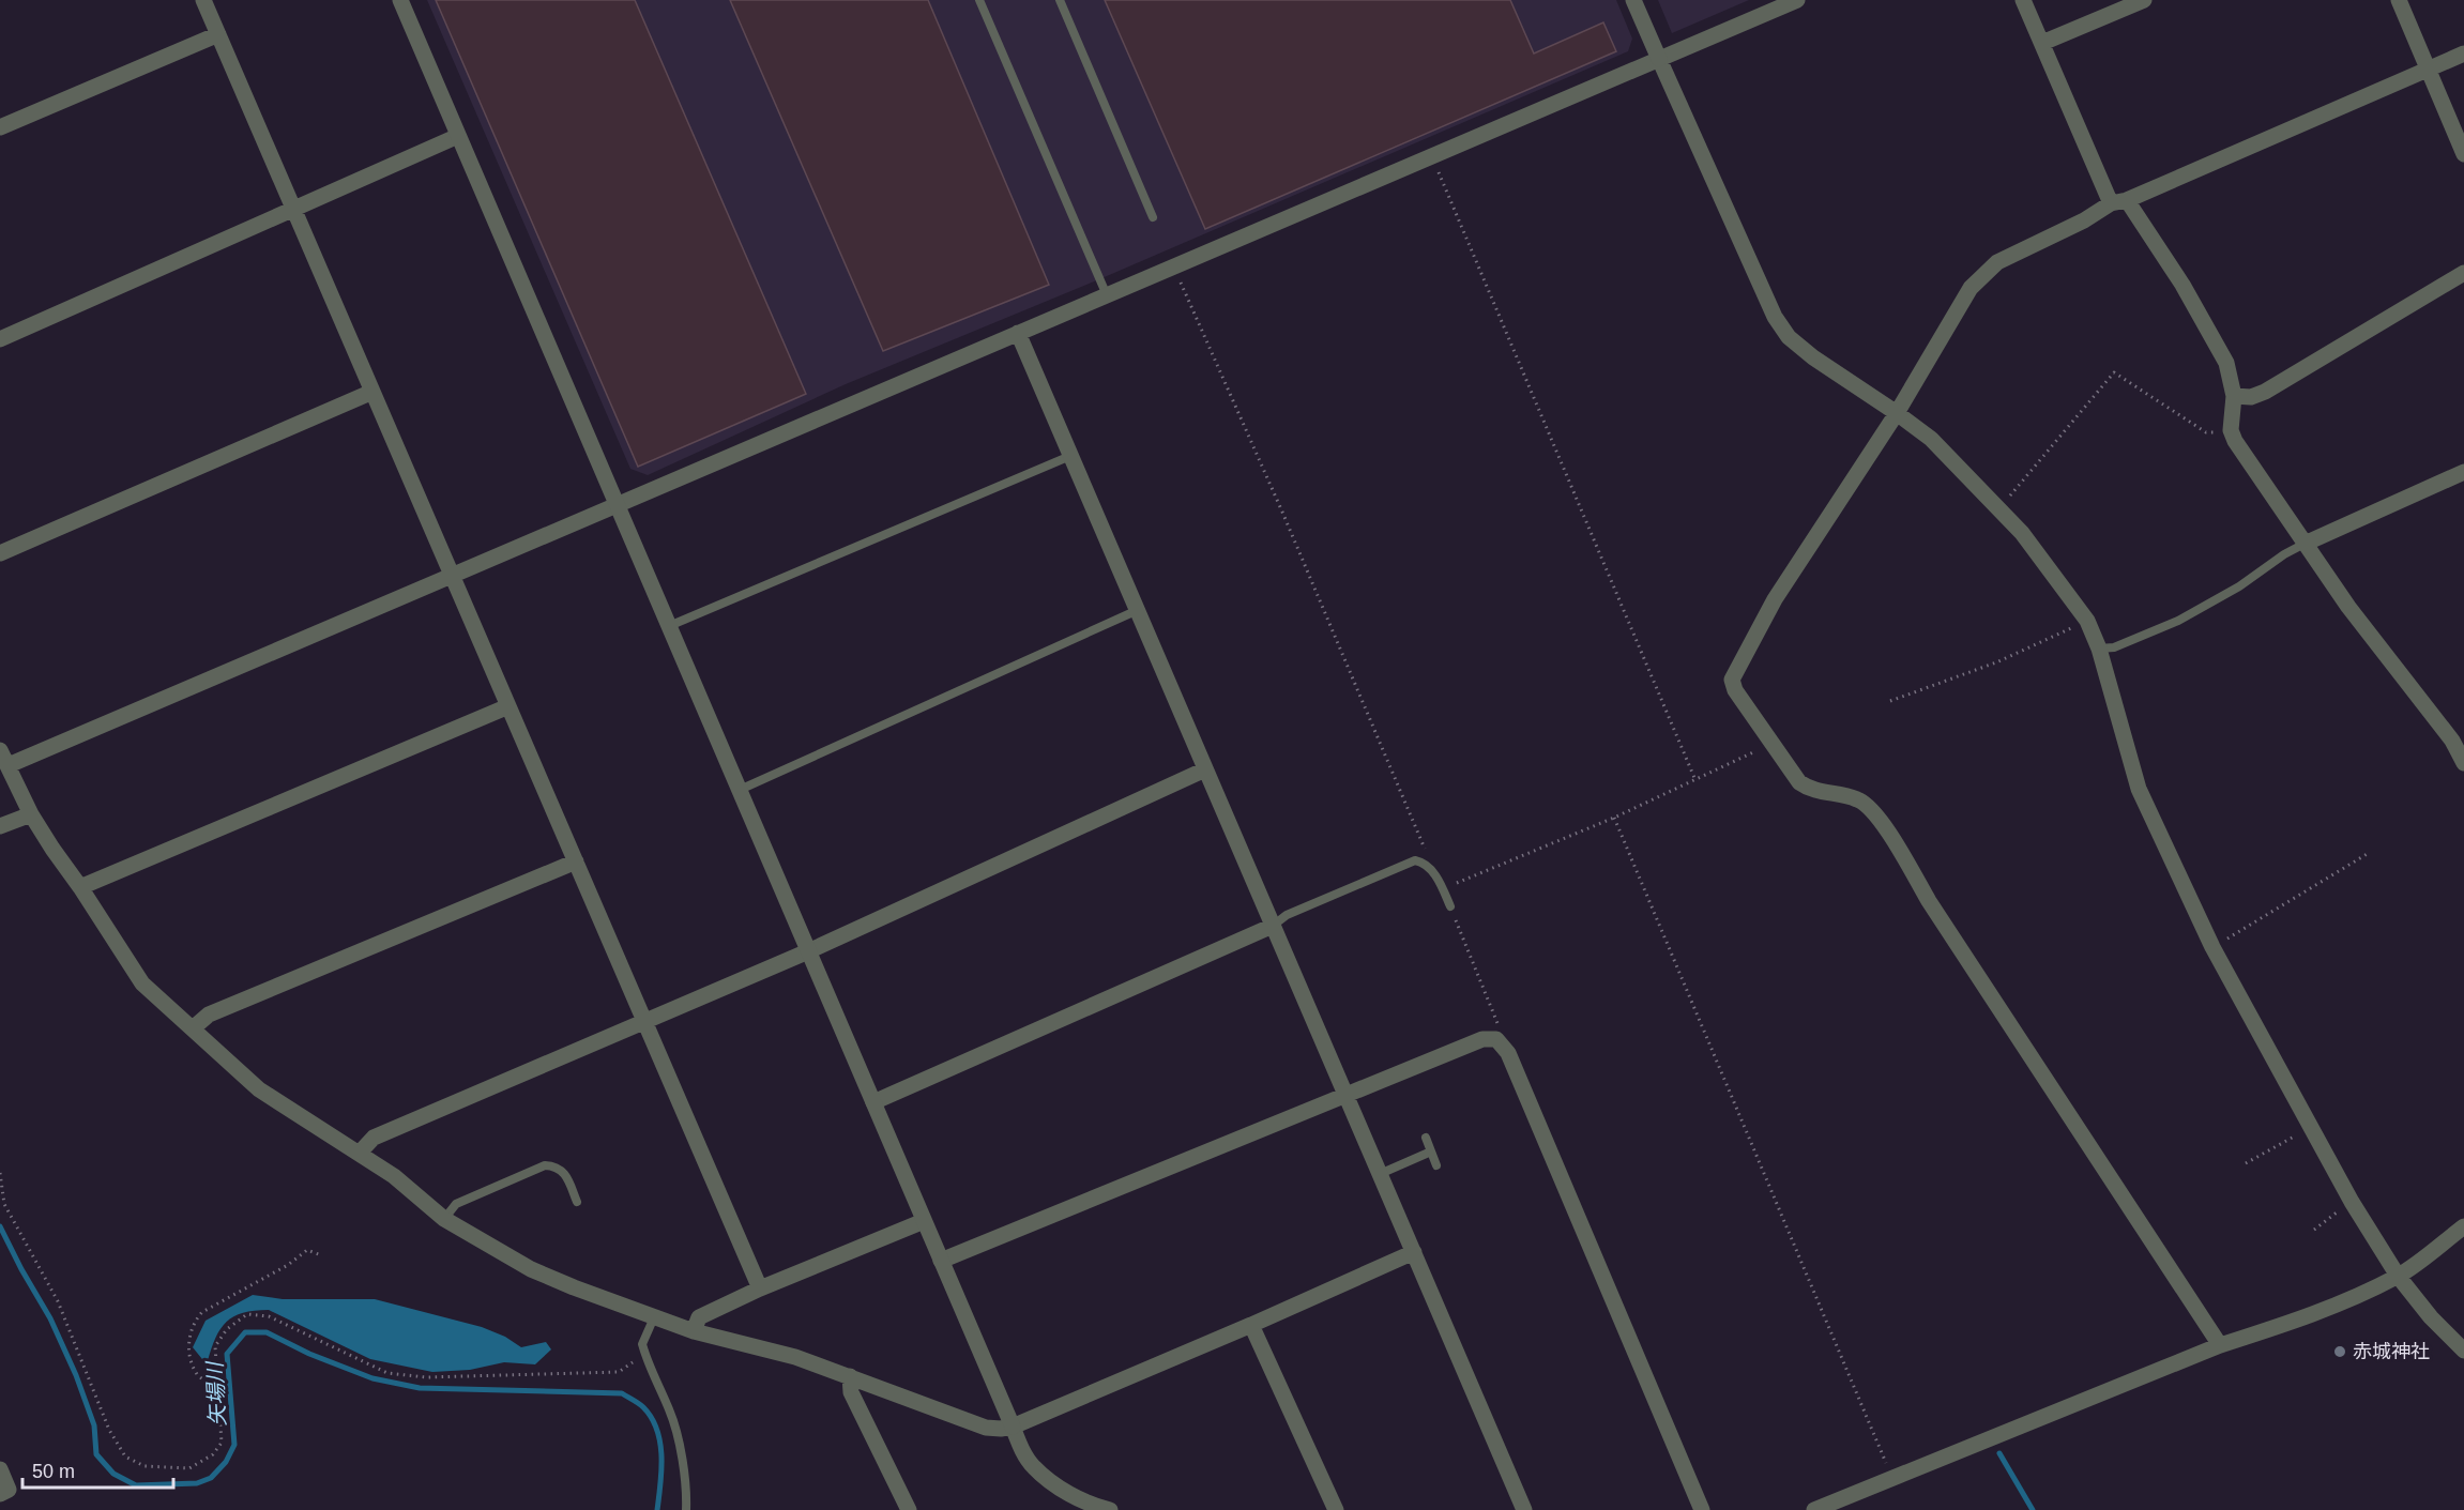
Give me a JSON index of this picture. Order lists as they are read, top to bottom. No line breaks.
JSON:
{"water":["矢場川"],"places":["赤城神社"],"scale_bar":"50 m"}
